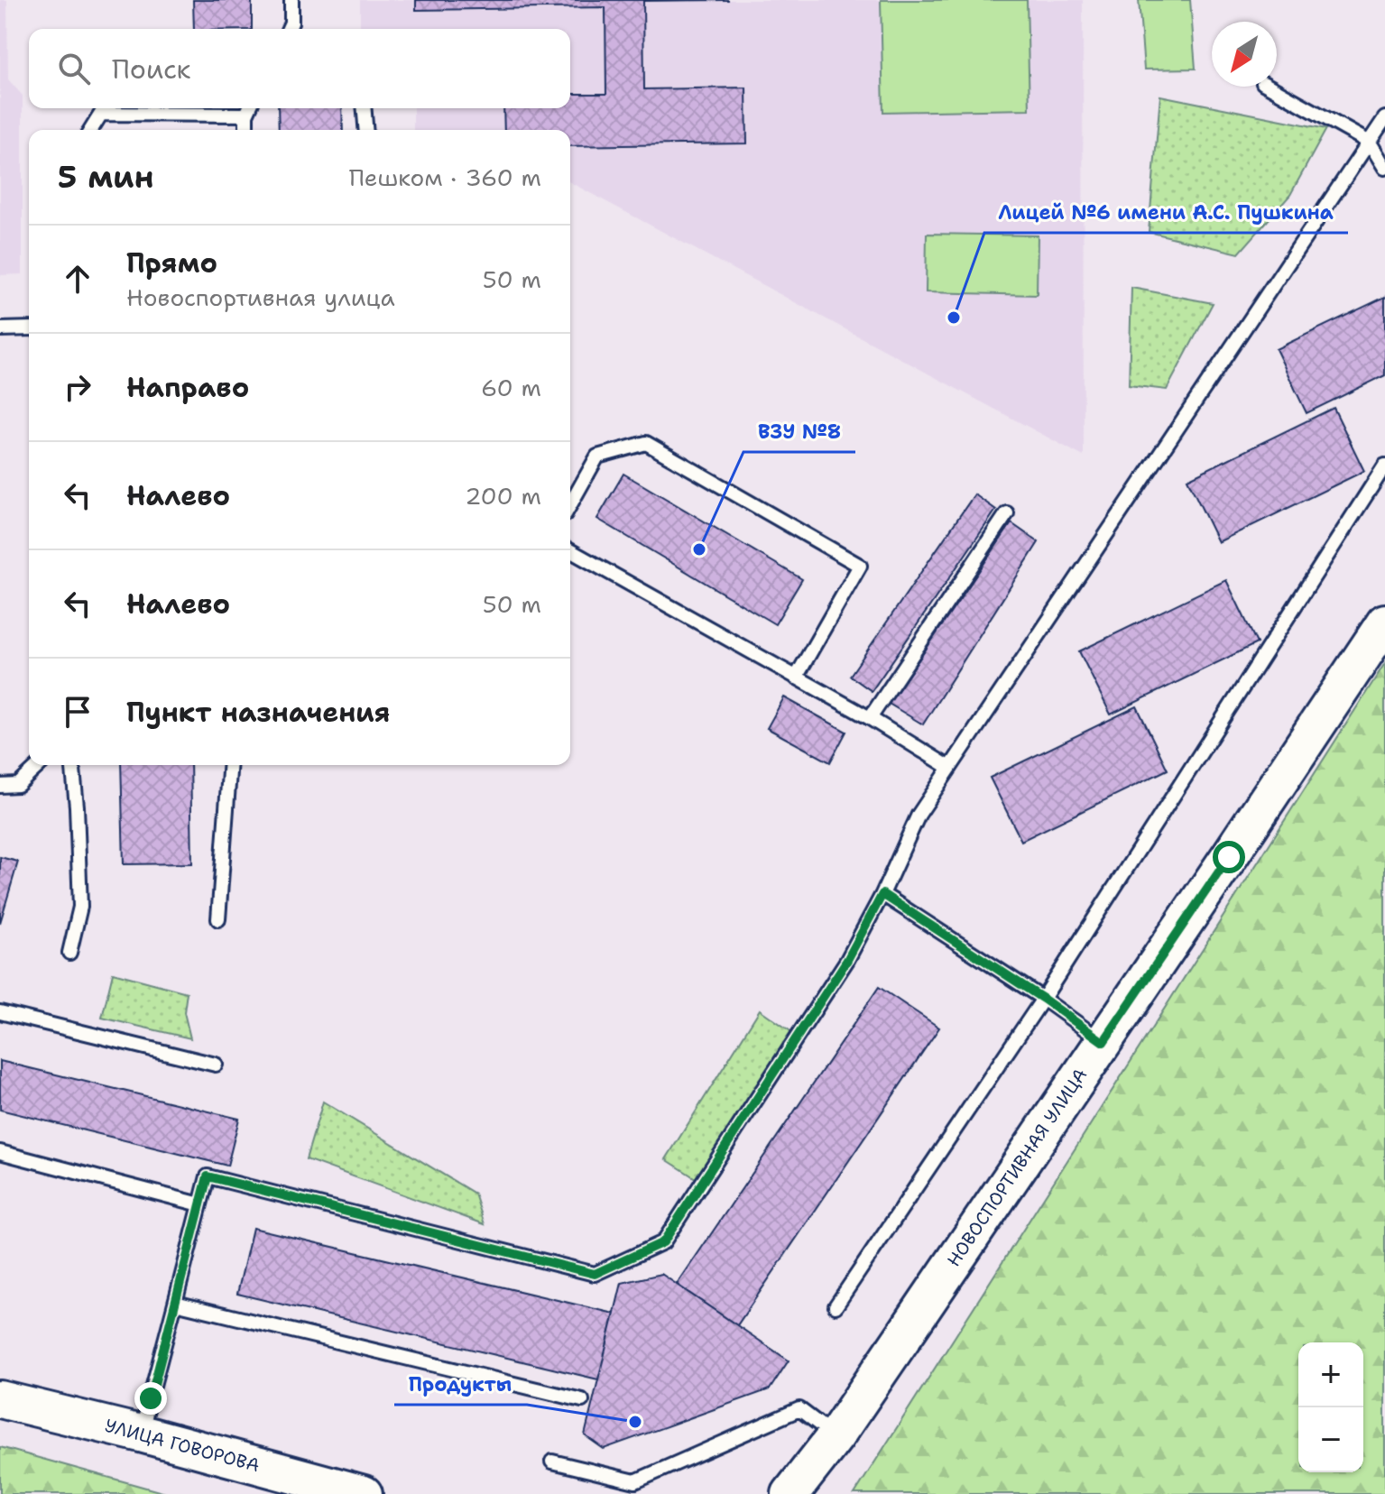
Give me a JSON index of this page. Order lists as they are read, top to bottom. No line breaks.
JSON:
{"streets":{"main road":["НОВОСПОРТИВНАЯ УЛИЦА","УЛИЦА ГОВОРОВА"]},"places":["Лицей №6 имени А.С. Пушкина","ВЗУ №8","Продукты"],"north":"bottom left","page":{"search":"Поиск","heading":["5 мин","Пешком · 360 m"],"list":[["Прямо","Новоспортивная улица","50 m"],["Направо","60 m"],["Налево","200 m"],["Налево","50 m"],"Пункт назначения"],"map_buttons":["+","−"]}}
